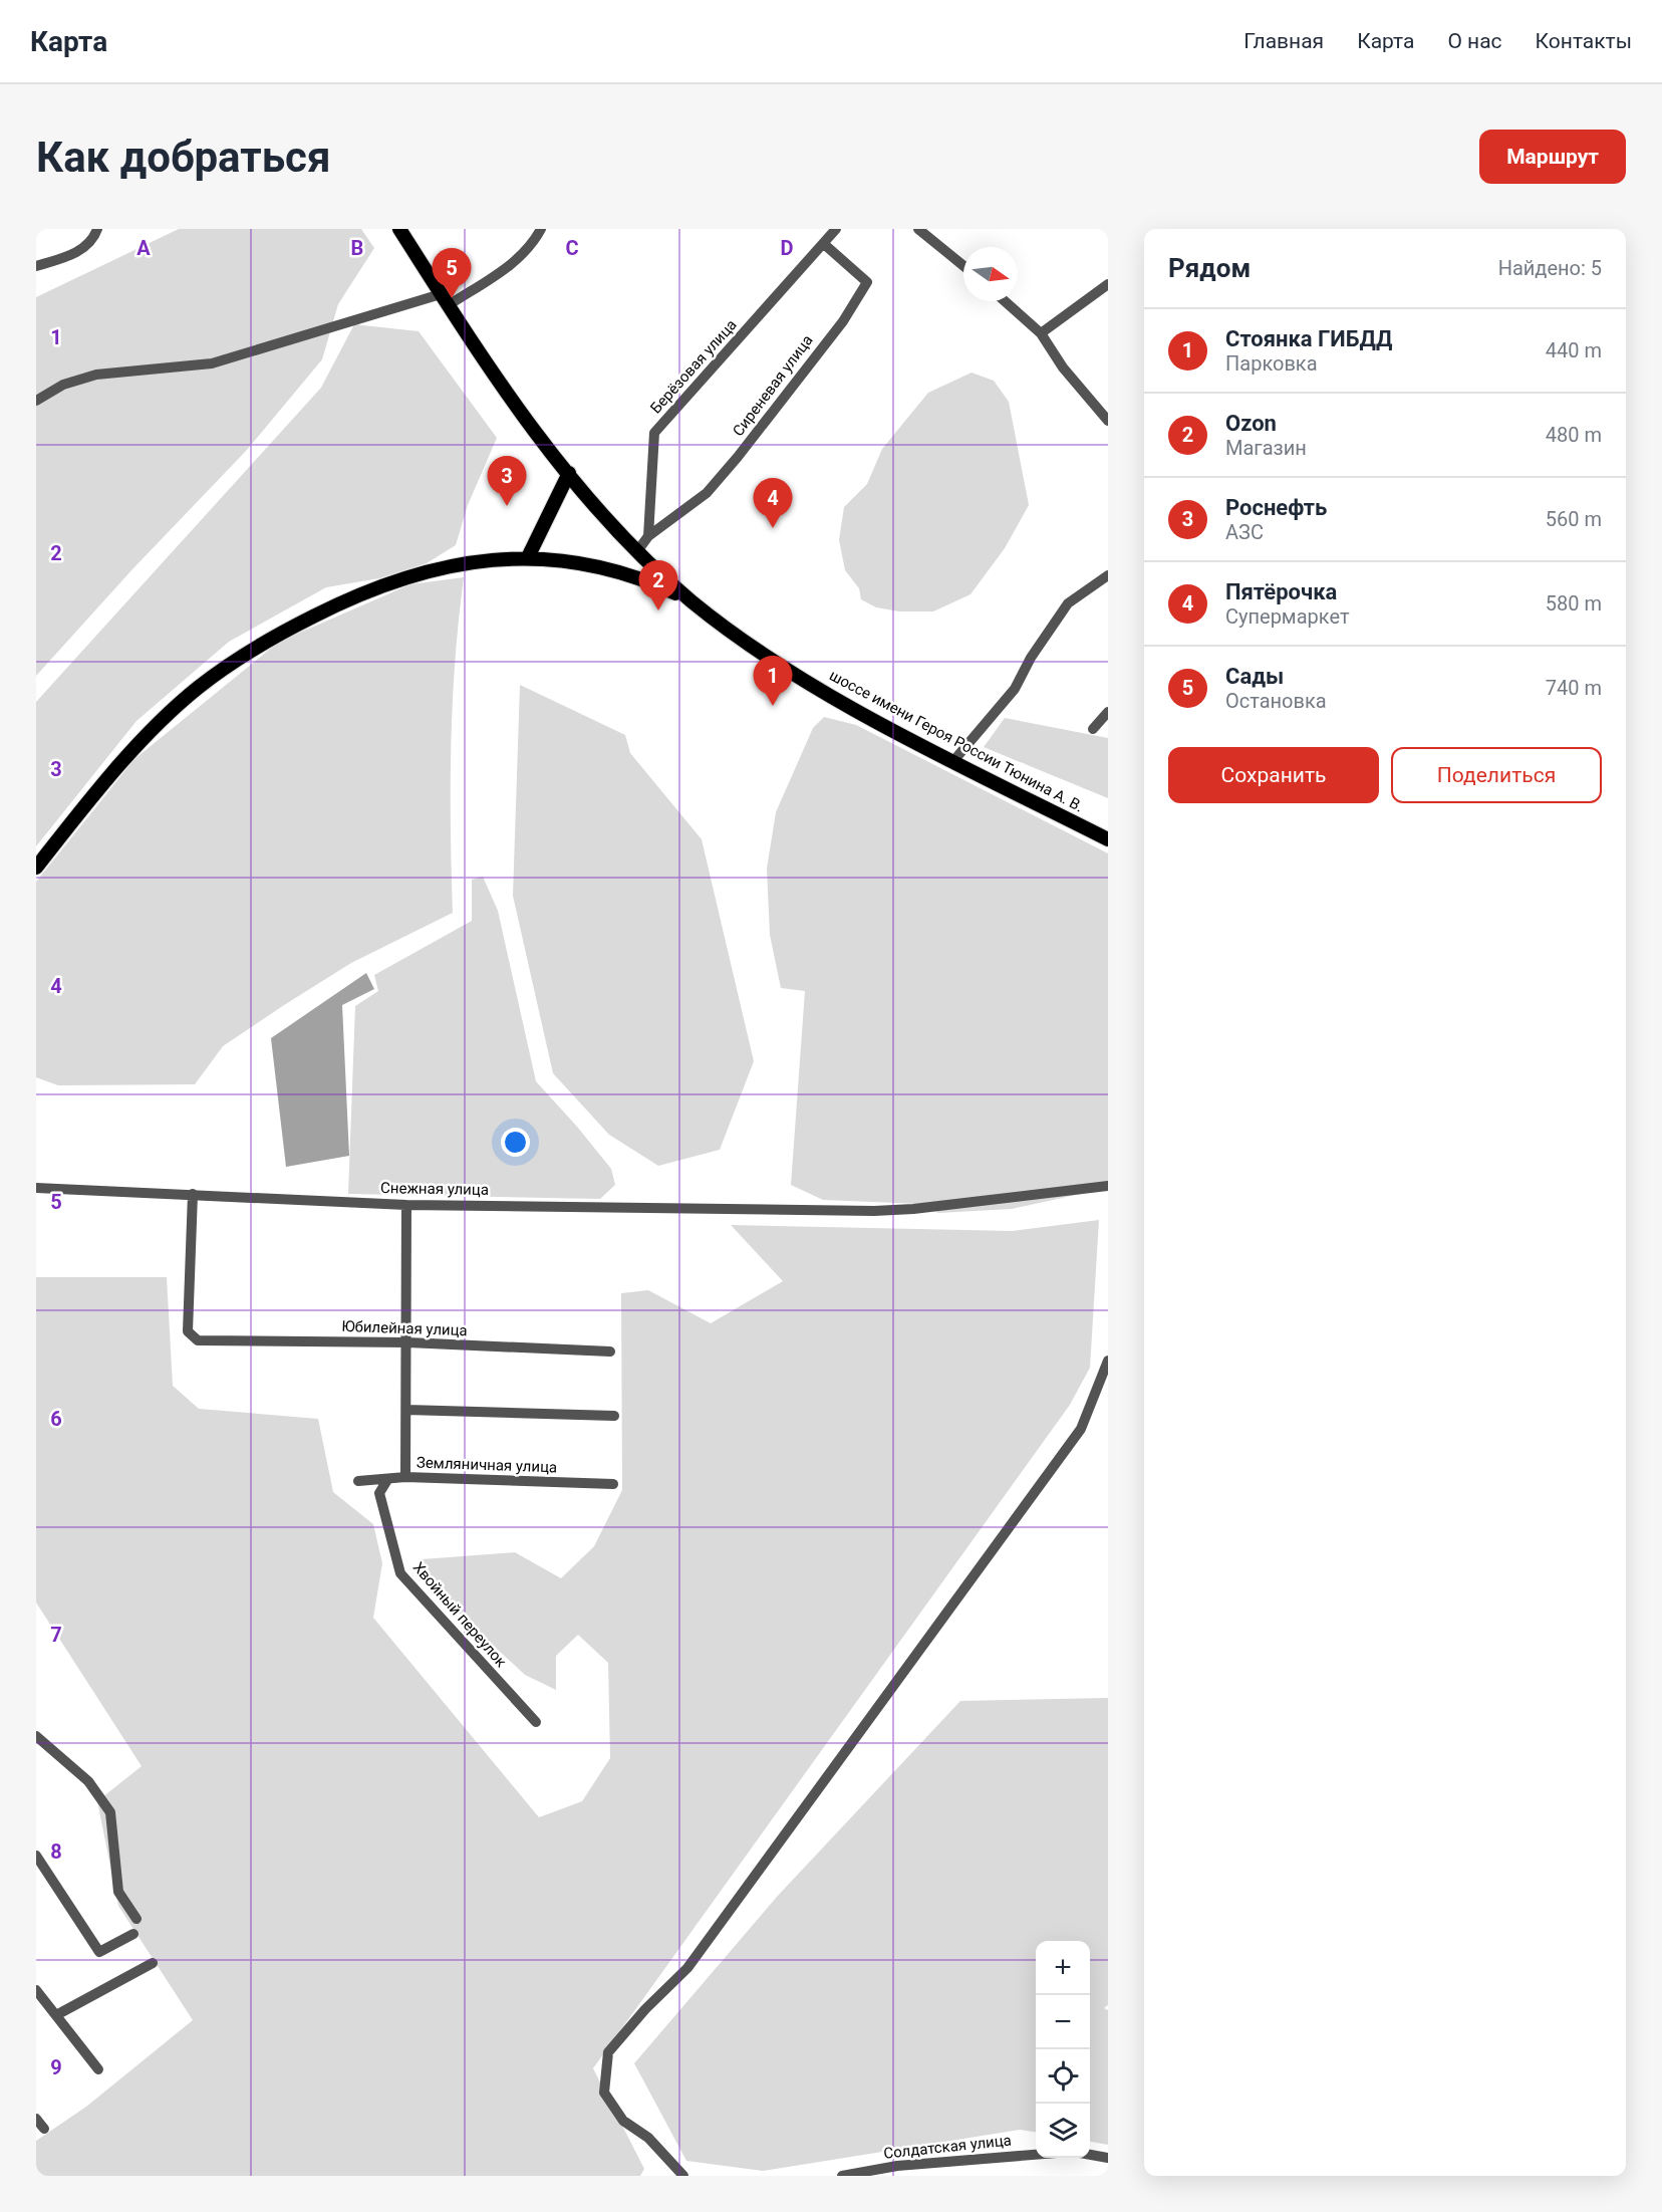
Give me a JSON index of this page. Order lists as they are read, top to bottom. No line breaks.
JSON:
{"streets":{"main road":["шоссе имени Героя России Тюнина А. В."],"street":["Берёзовая улица","Сиреневая улица","Снежная улица","Юбилейная улица","Земляничная улица","Хвойный переулок","Солдатская улица"]},"crossings":[["Берёзовая улица","Сиреневая улица"],["Снежная улица","Юбилейная улица"],["Земляничная улица","Хвойный переулок"]],"north":"right","page":{"header":"Карта","nav":["Главная","Карта","О нас","Контакты"],"buttons":["Маршрут",["Сохранить","Поделиться"]],"title":"Как добраться","heading":["Рядом","Найдено: 5"],"pins":["5","3","4","2","1"],"list":[{"mark":"1","name":"Стоянка ГИБДД","note":"Парковка","value":"440 m"},{"mark":"2","name":"Ozon","note":"Магазин","value":"480 m"},{"mark":"3","name":"Роснефть","note":"АЗС","value":"560 m"},{"mark":"4","name":"Пятёрочка","note":"Супермаркет","value":"580 m"},{"mark":"5","name":"Сады","note":"Остановка","value":"740 m"}],"map_buttons":["+","−"]},"grid":{"columns":["A","B","C","D"],"rows":["1","2","3","4","5","6","7","8","9"]}}
